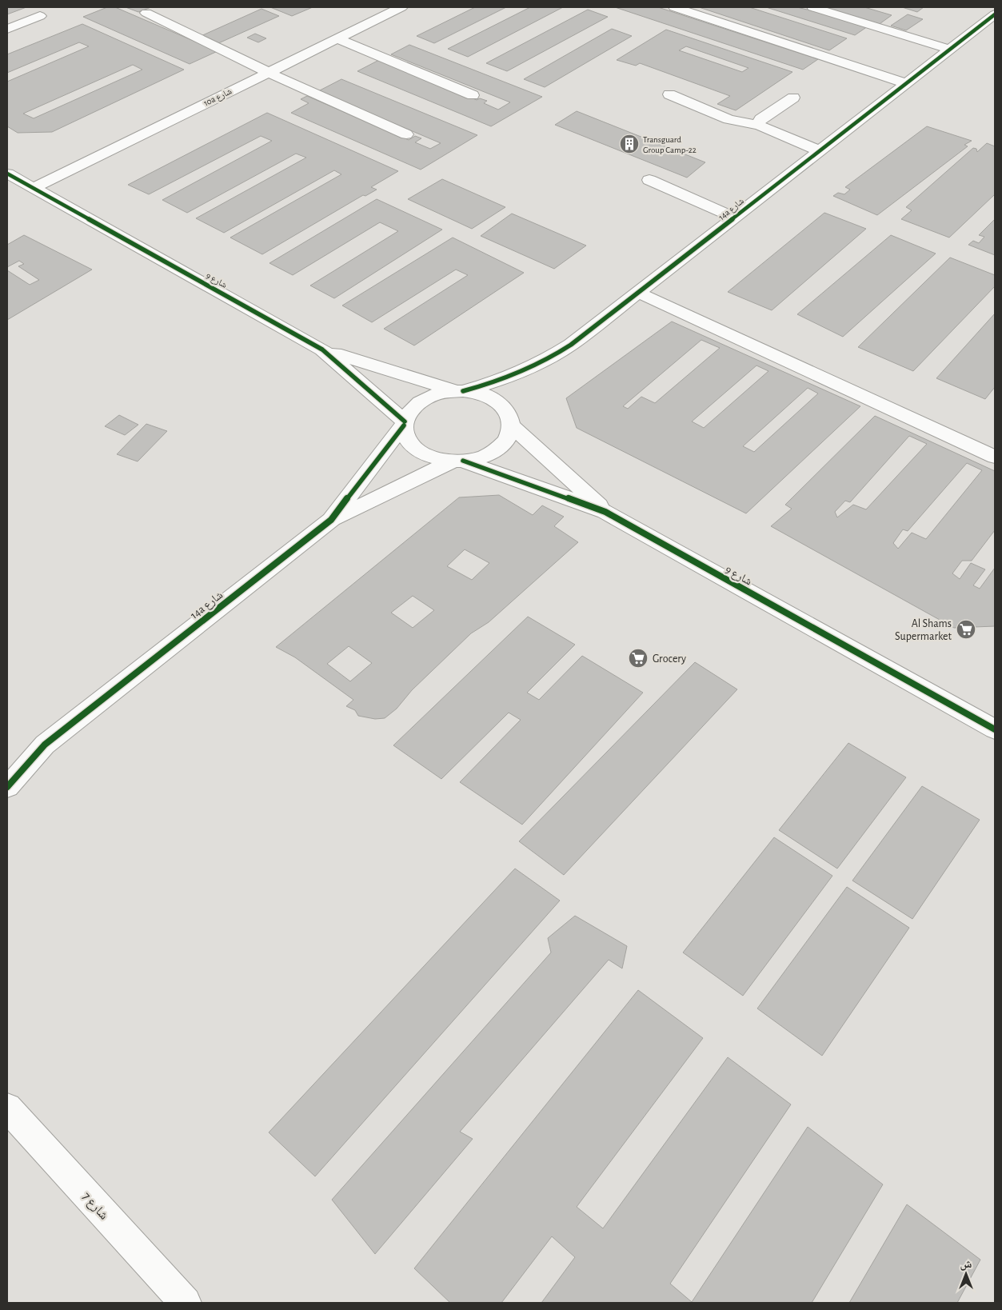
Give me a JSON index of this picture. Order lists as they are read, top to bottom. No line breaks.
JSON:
{"streets":{"street":["10a شارع","14a شارع","شارع 9","شارع 7"]},"crossings":[["10a شارع","شارع 9"],["14a شارع","شارع 9"]],"places":{"building":["Transguard Group Camp-22"],"supermarket":["Al Shams Supermarket","Grocery"]},"north":"top"}
